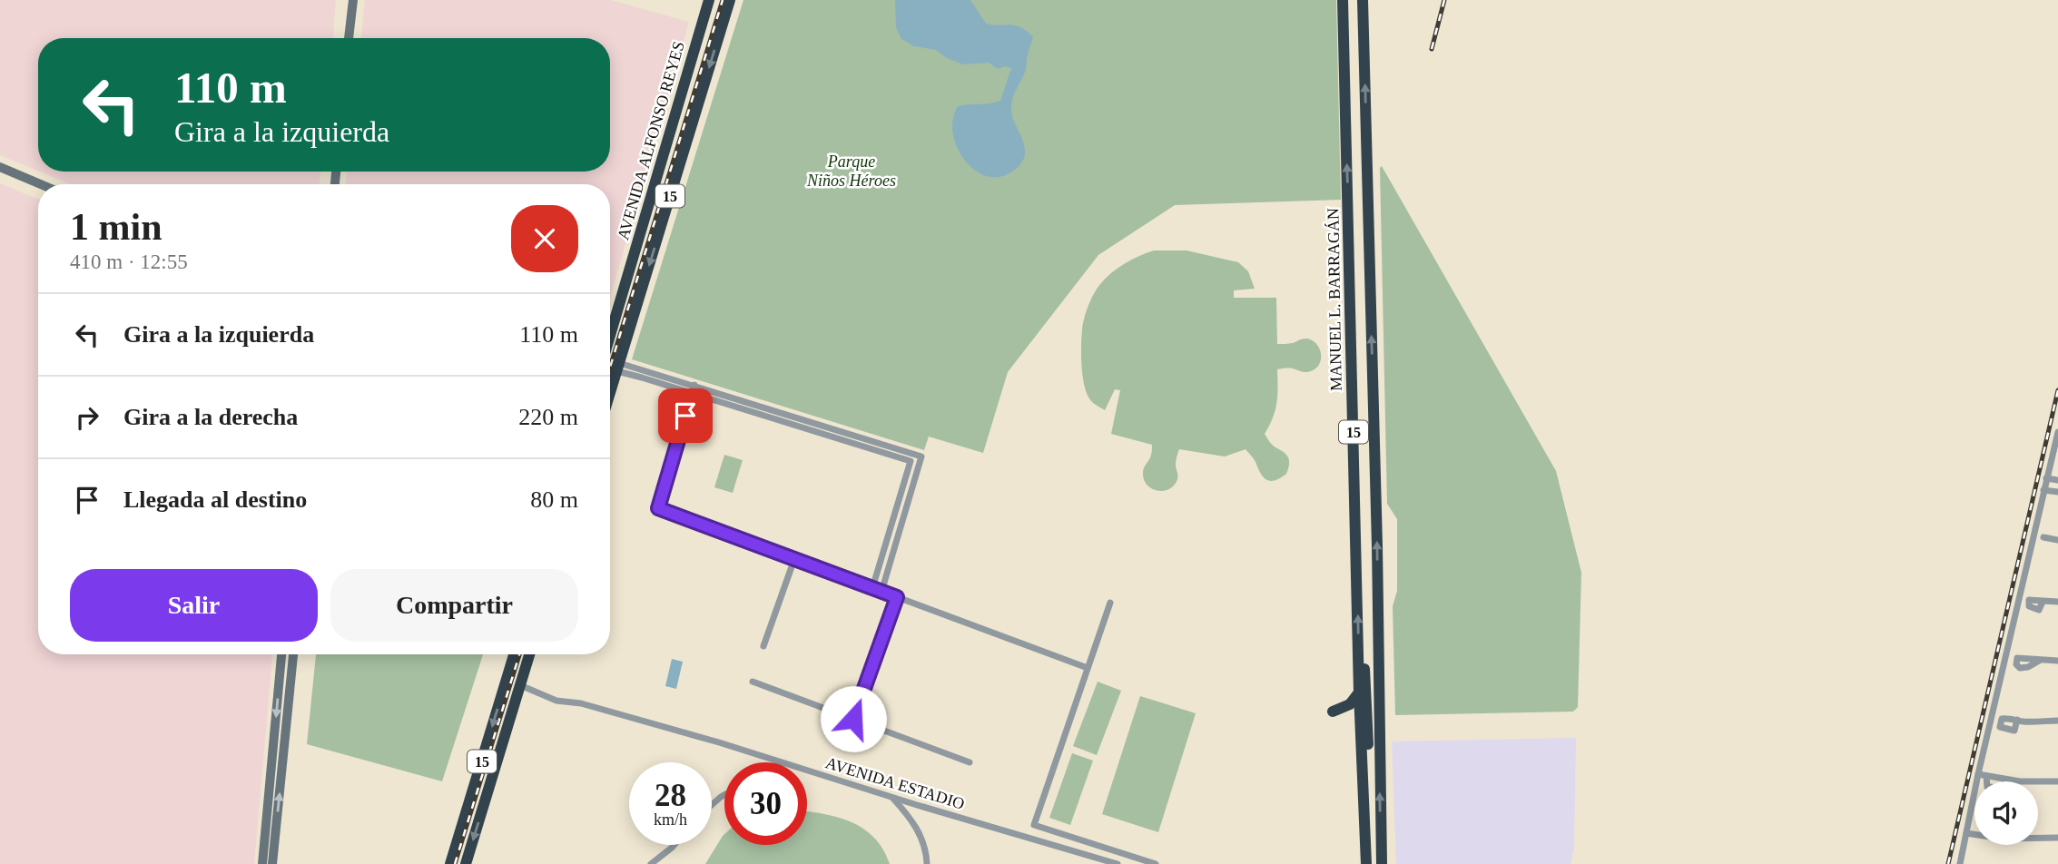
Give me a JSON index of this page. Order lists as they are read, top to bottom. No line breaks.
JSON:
{"streets":{"highway":["AVENIDA ALFONSO REYES","15","MANUEL L. BARRAGÁN"],"street":["AVENIDA ESTADIO"]},"crossings":[["15","AVENIDA ESTADIO"]],"parks":["Parque Niños Héroes"],"page":{"turn":["110 m","Gira a la izquierda"],"heading":["1 min","410 m · 12:55"],"list":[{"name":"Gira a la izquierda","value":"110 m"},{"name":"Gira a la derecha","value":"220 m"},{"name":"Llegada al destino","value":"80 m"}],"buttons":["Salir","Compartir"],"speed":"28 km/h","limit":"30"}}
